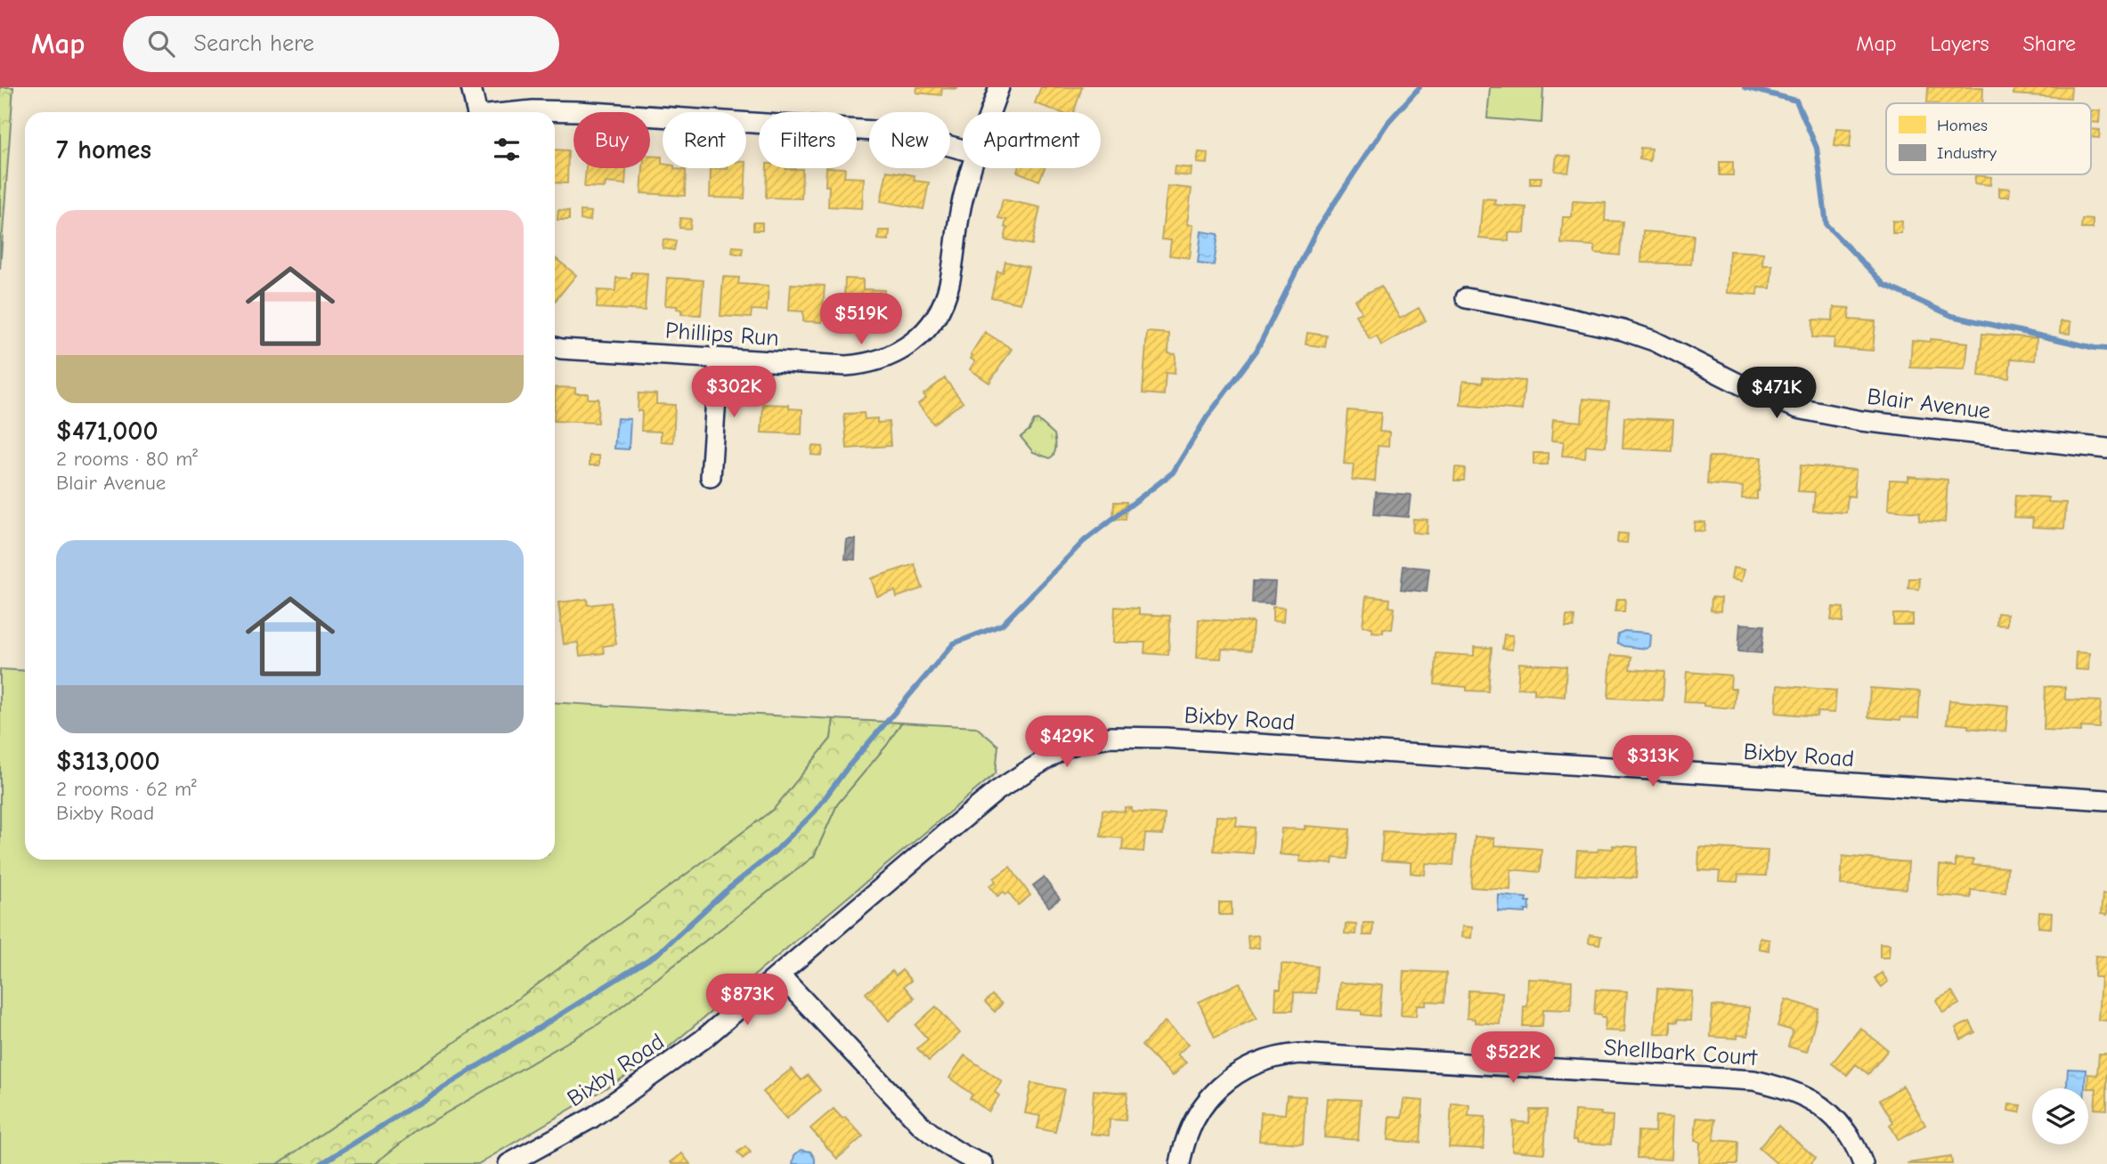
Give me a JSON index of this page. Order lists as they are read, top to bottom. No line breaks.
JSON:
{"streets":{"street":["Phillips Run","Blair Avenue","Bixby Road","Shellbark Court"]},"legend":["Homes","Industry"],"page":{"header":"Map","search":"Search here","nav":["Map","Layers","Share"],"chip":["Buy","Rent","Filters","New","Apartment"],"heading":"7 homes","list":[{"name":"$471,000","note":"2 rooms · 80 m² · Blair Avenue"},{"name":"$313,000","note":"2 rooms · 62 m² · Bixby Road"}],"price":["$519K","$302K","$471K","$429K","$313K","$873K","$522K"]}}
